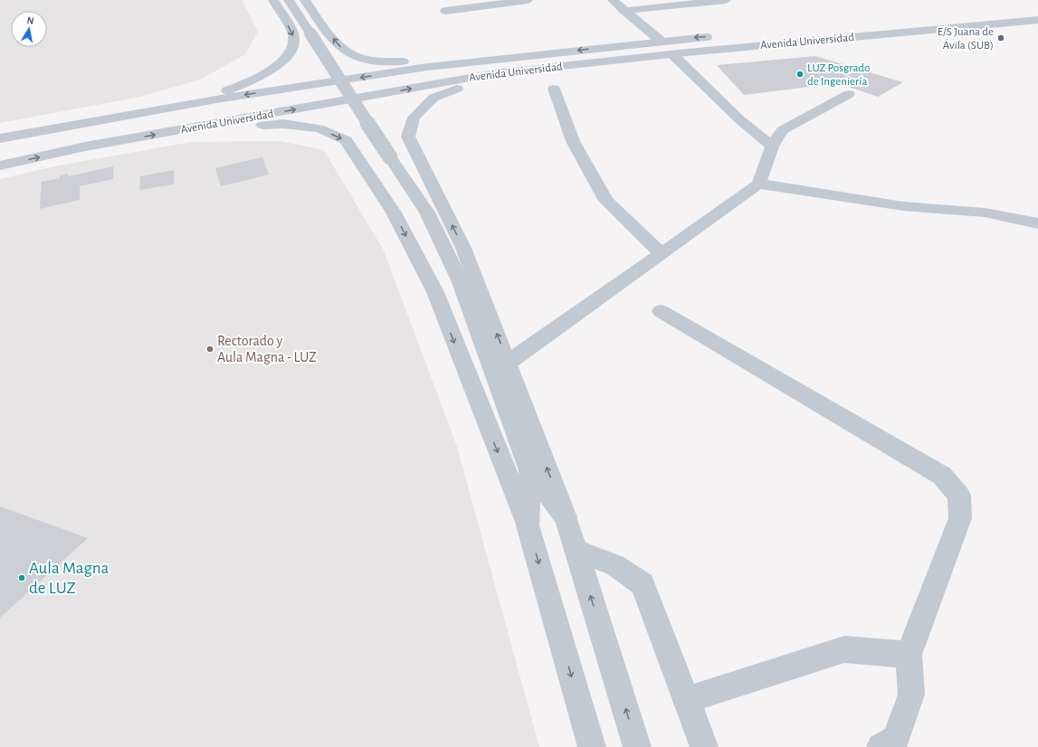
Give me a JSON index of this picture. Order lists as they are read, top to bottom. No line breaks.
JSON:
{"streets":{"street":["Avenida Universidad"]},"places":["E/S Juana de Ávila (SUB)","LUZ Posgrado de Ingeniería","Rectorado y Aula Magna - LUZ","Aula Magna de LUZ"],"north":"top"}
